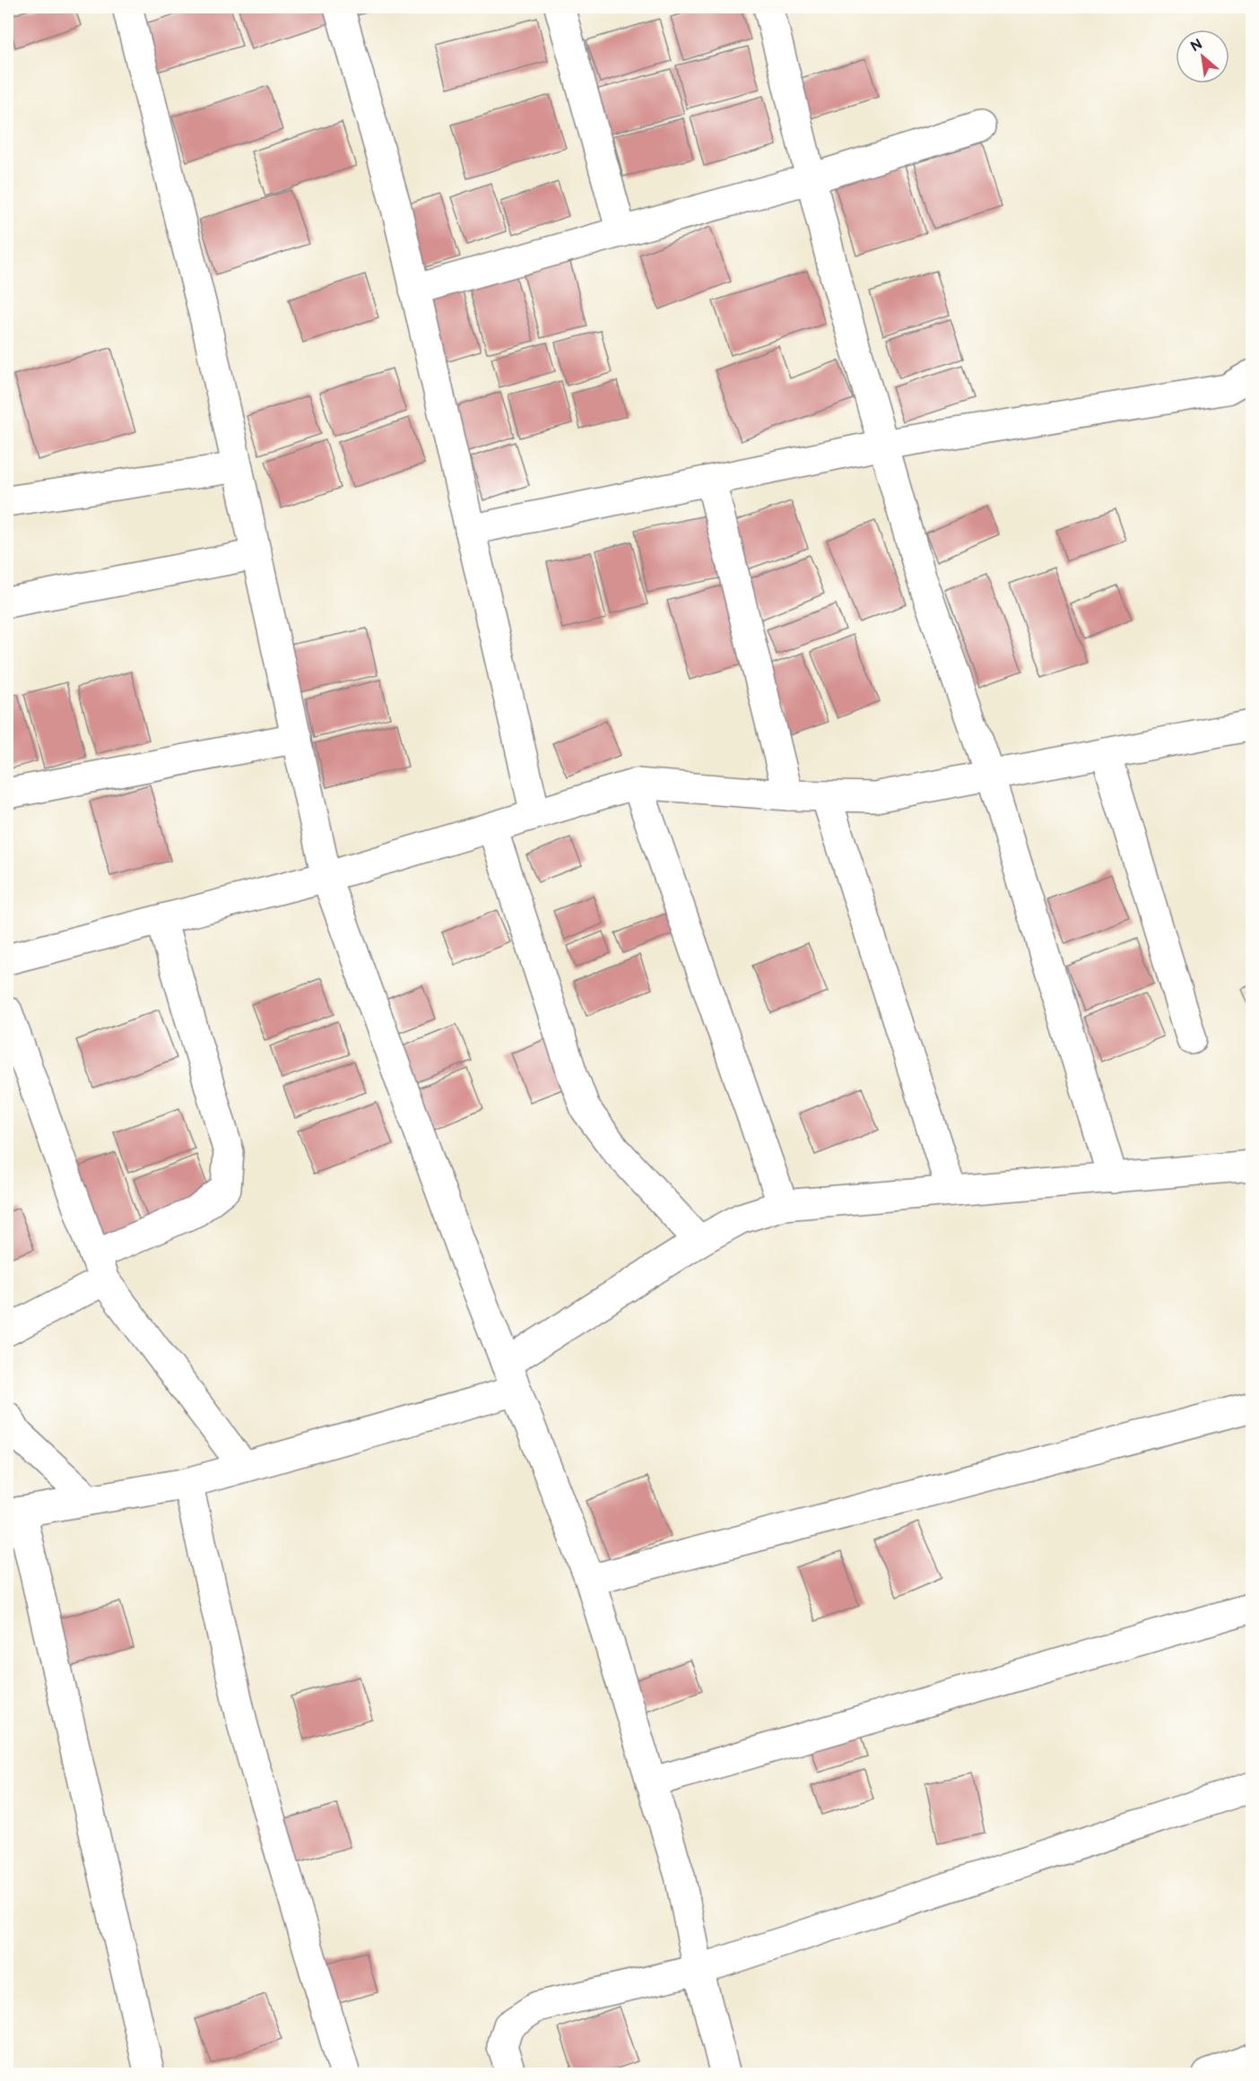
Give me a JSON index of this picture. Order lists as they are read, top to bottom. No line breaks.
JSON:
{"north":"top left"}
